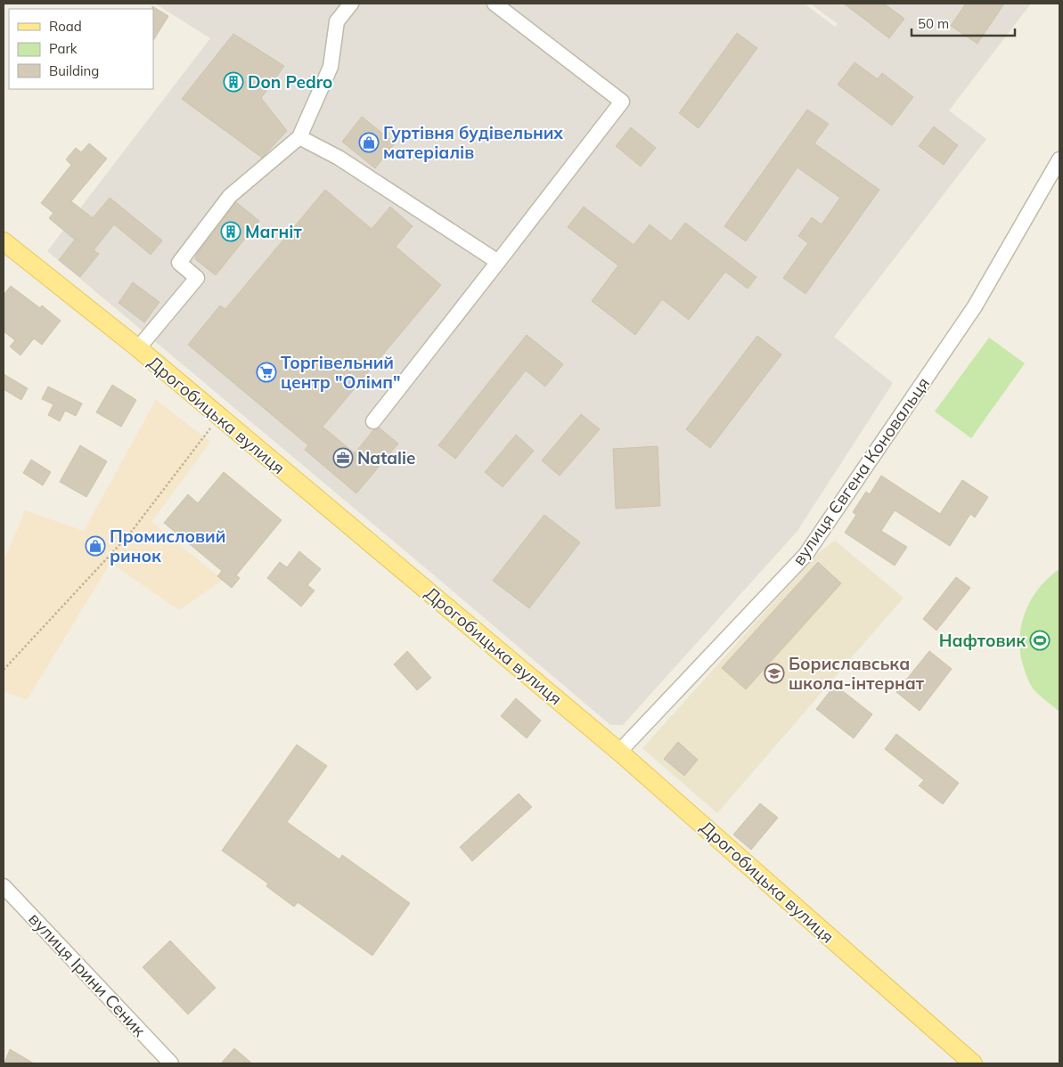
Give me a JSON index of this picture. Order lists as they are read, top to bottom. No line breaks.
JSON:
{"streets":{"main road":["Дрогобицька вулиця"],"street":["вулиця Євгена Коновальця","вулиця Ірини Сеник"]},"crossings":[["Дрогобицька вулиця","вулиця Євгена Коновальця"]],"places":{"building":["Don Pedro","Магніт"],"shop":["Гуртівня будівельних матеріалів","Промисловий ринок"],"supermarket":["Торгівельний центр \"Олімп\""],"office":["Natalie"],"sports":["Нафтовик"],"school or university":["Бориславська школа-інтернат"]},"legend":["Road","Park","Building"],"scale_bar":"50 m"}
